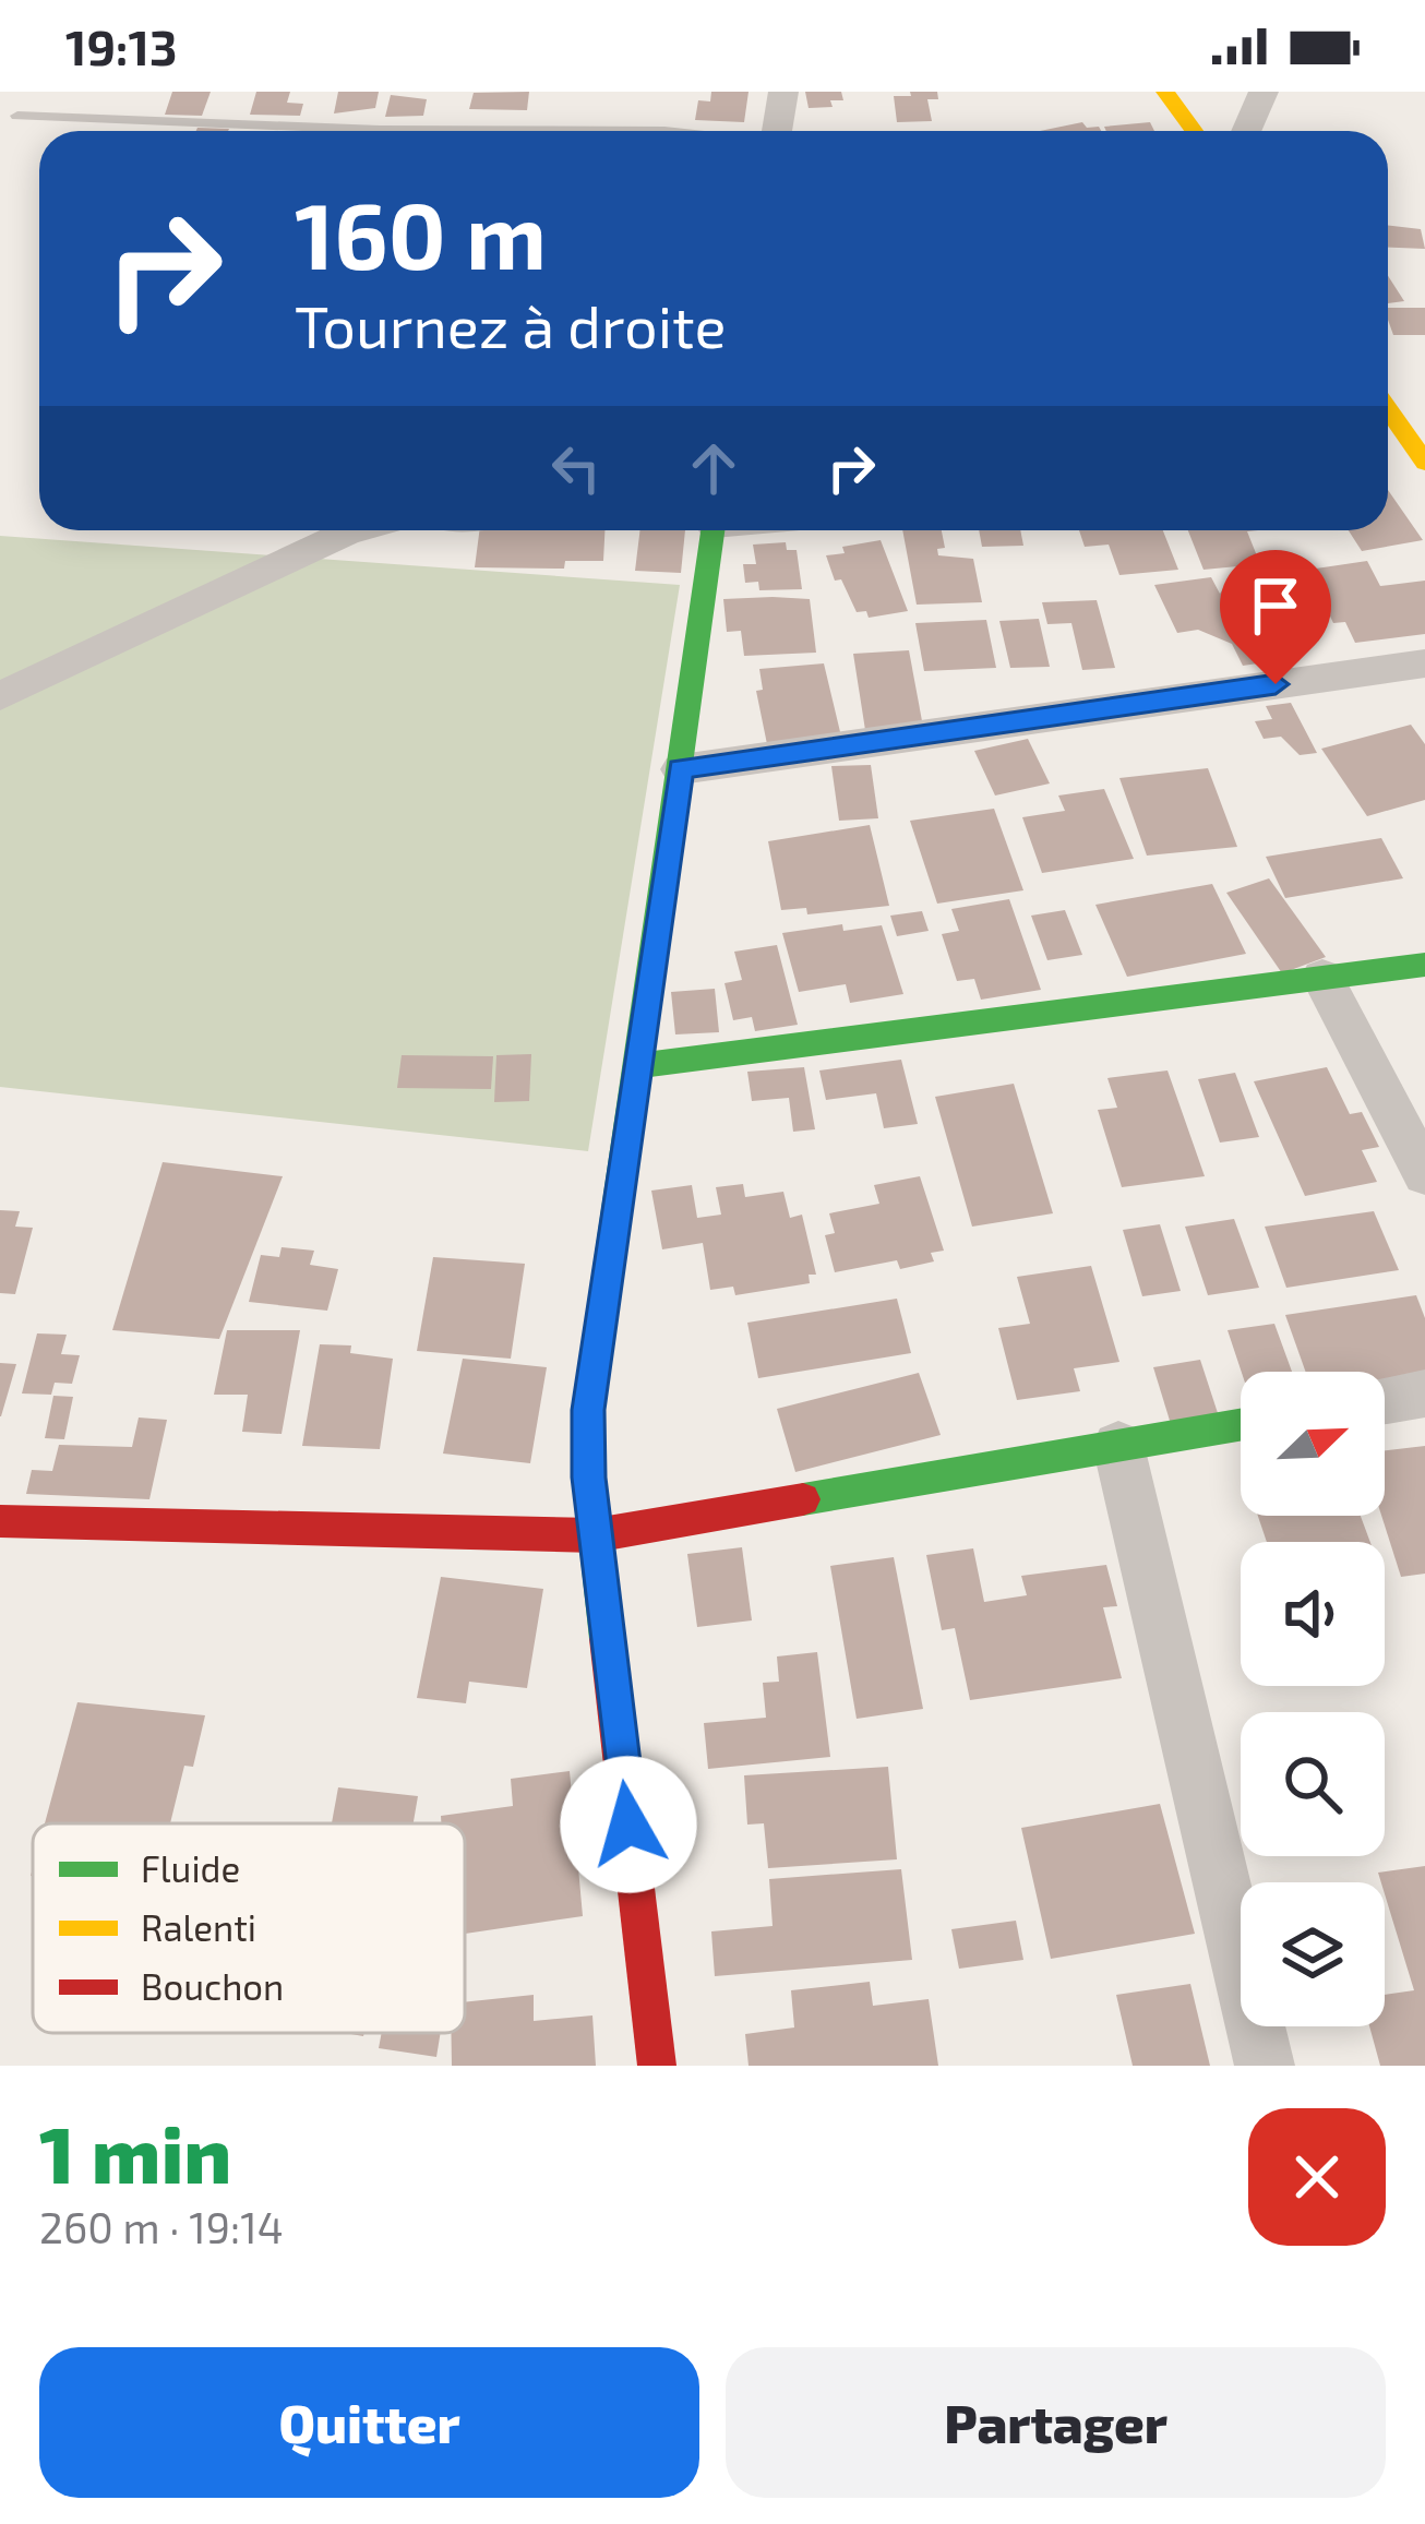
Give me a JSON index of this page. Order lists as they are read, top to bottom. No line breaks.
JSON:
{"legend":["Fluide","Ralenti","Bouchon"],"north":"top right","page":{"status":"19:13","turn":["160 m","Tournez à droite"],"heading":["1 min","260 m · 19:14"],"buttons":["Quitter","Partager"]}}
